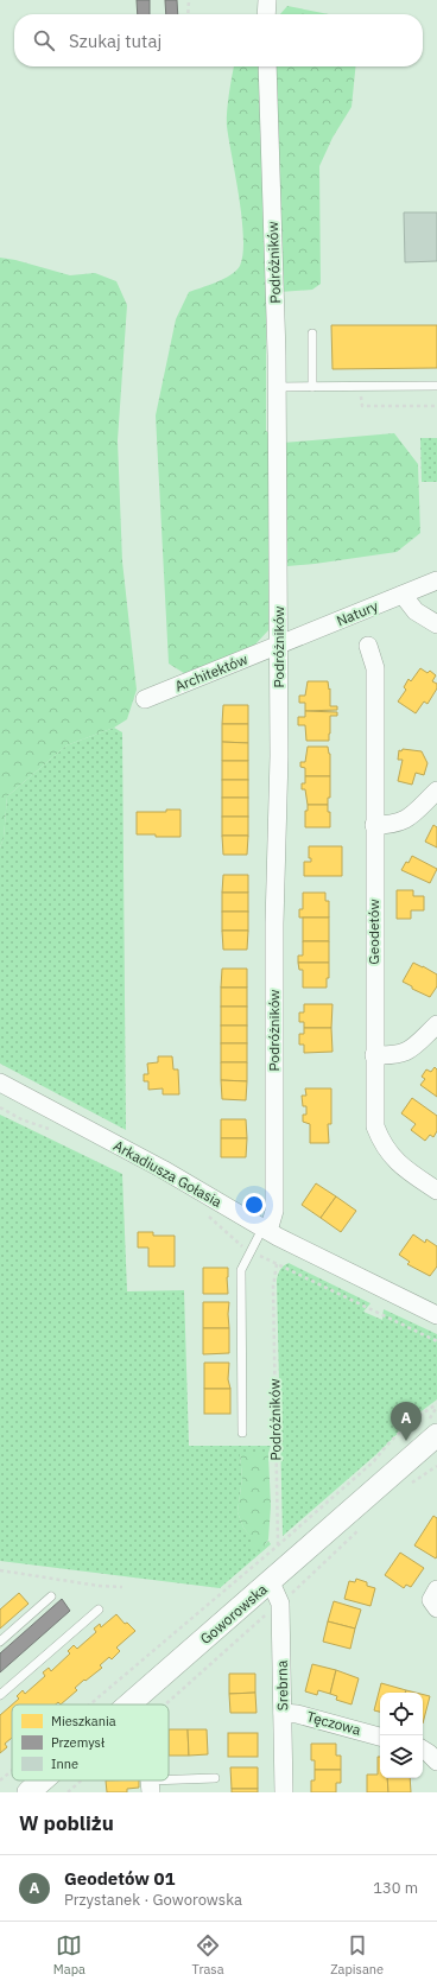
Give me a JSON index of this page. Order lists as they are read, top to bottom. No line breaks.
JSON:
{"streets":{"street":["Podróżników","Natury","Architektów","Geodetów","Arkadiusza Gołasia","Goworowska","Srebrna","Tęczowa"]},"crossings":[["Podróżników","Natury"],["Podróżników","Architektów"],["Podróżników","Arkadiusza Gołasia"],["Natury","Architektów"],["Goworowska","Srebrna"],["Srebrna","Tęczowa"]],"legend":["Mieszkania","Przemysł","Inne"],"page":{"search":"Szukaj tutaj","pins":"A","heading":"W pobliżu","list":[{"mark":"A","name":"Geodetów 01","note":"Przystanek · Goworowska","value":"130 m"}],"nav":["Mapa","Trasa","Zapisane"]}}
